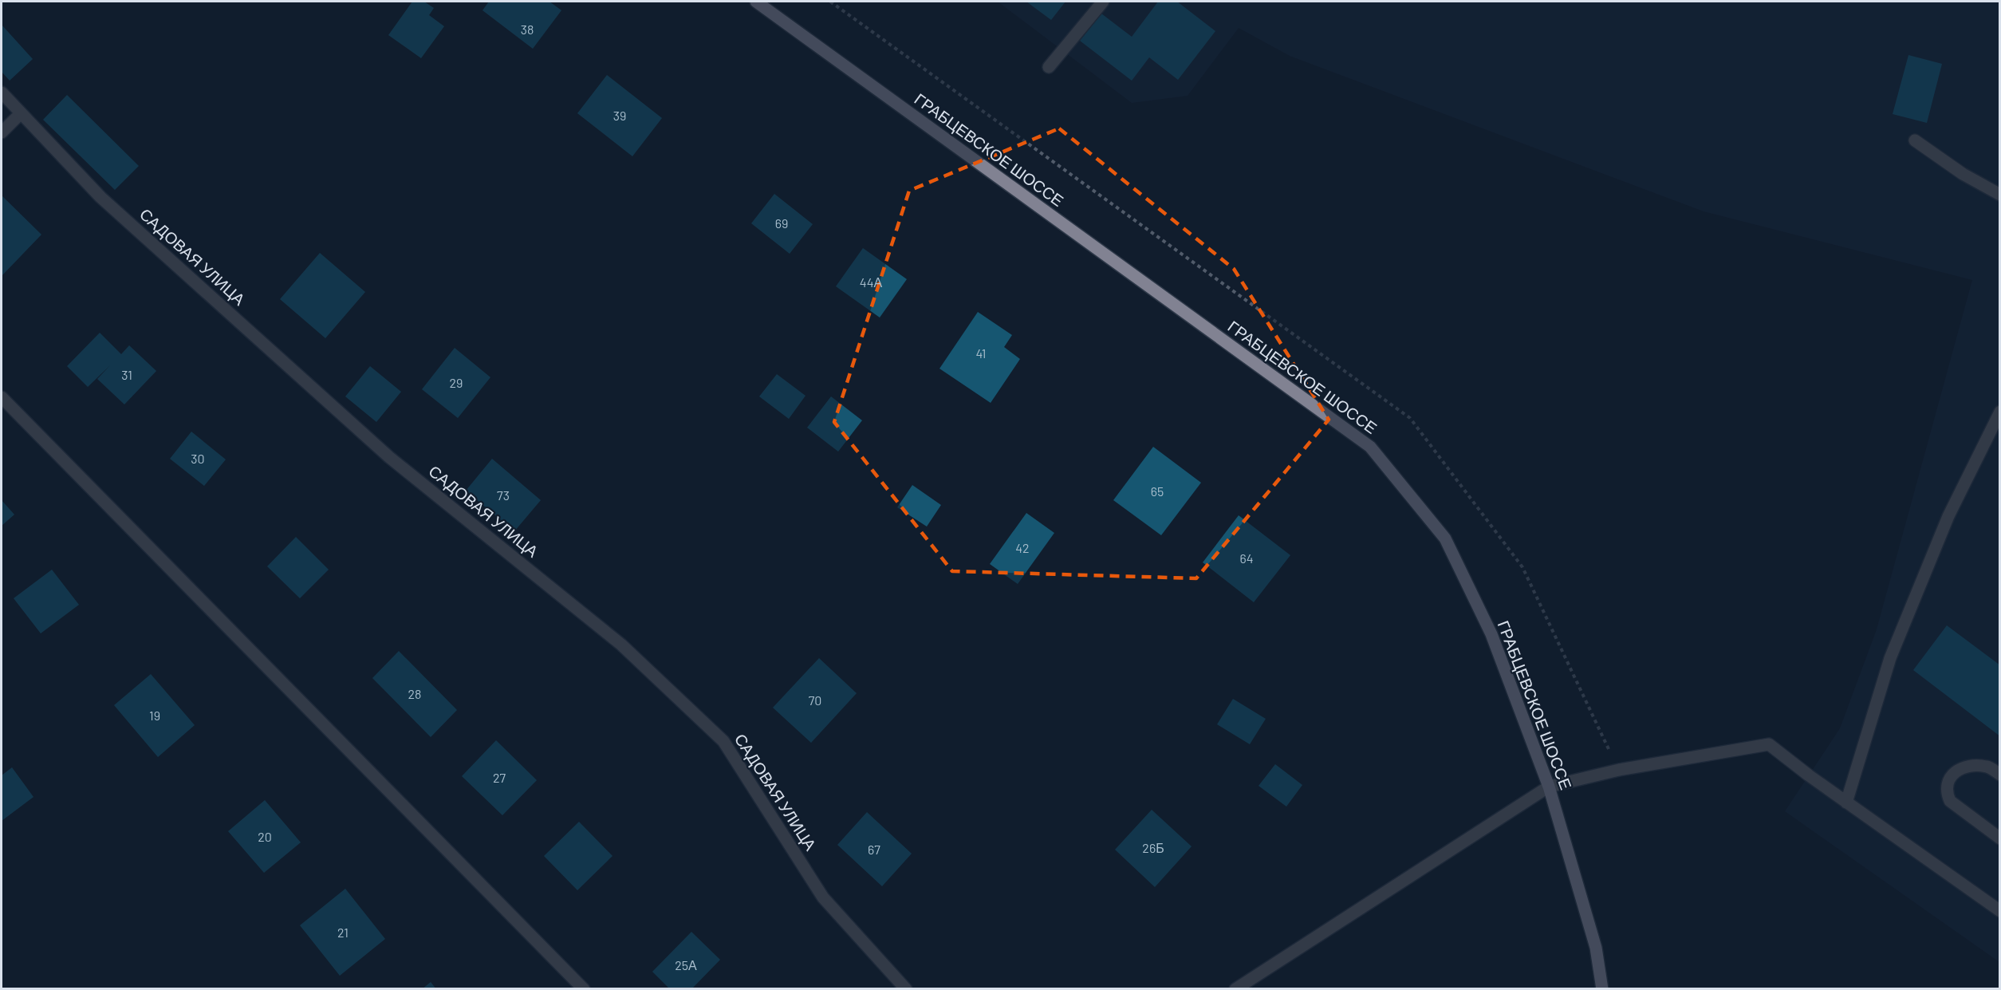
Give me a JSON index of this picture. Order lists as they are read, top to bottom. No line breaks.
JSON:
{"streets":{"street":["ГРАБЦЕВСКОЕ ШОССЕ","САДОВАЯ УЛИЦА"]},"house_numbers":["38","39","69","44А","41","31","29","30","65","73","42","64","28","70","19","27","20","26Б","67","21","25А"]}
